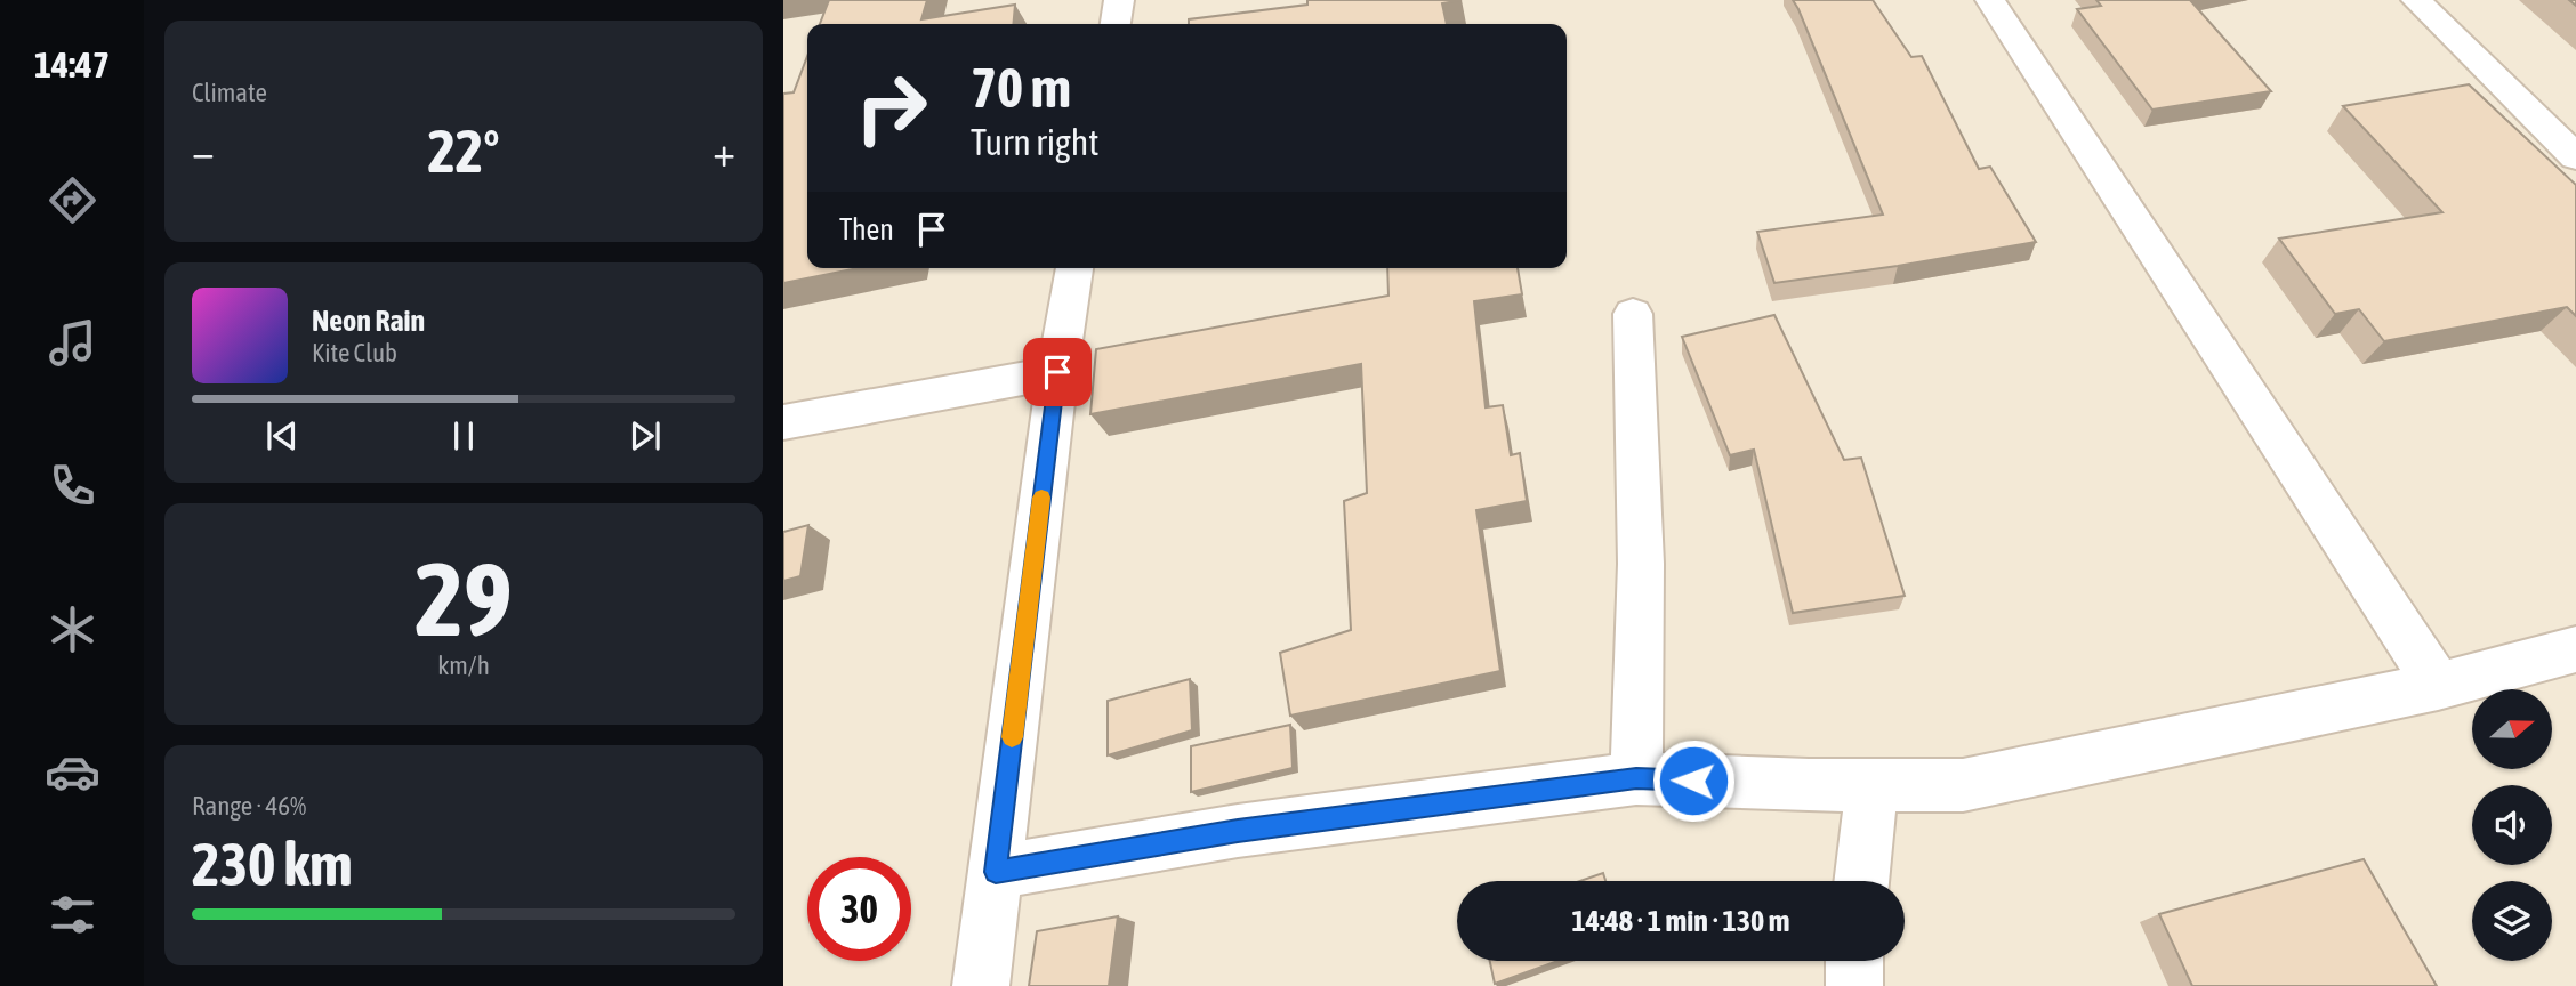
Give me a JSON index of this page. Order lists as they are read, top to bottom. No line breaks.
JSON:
{"north":"right","page":{"tabs":"14:47","tile":["Climate",["29","km/h"],["Range · 46%","230 km"]],"turn":["70 m","Turn right"],"heat":["−","22°","+"],"then":"Then","song":["Neon Rain","Kite Club"],"limit":"30","trip":"14:48 · 1 min · 130 m"}}
